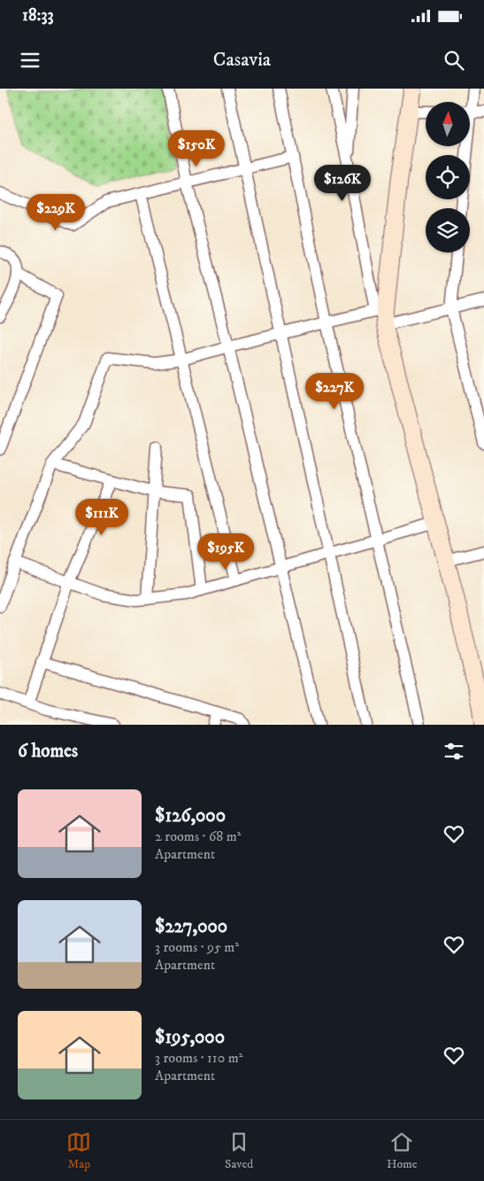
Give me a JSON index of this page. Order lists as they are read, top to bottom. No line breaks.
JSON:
{"north":"top","page":{"status":"18:33","header":"Casavia","price":["$150K","$126K","$229K","$227K","$111K","$195K"],"heading":"6 homes","list":[{"name":"$126,000","note":"2 rooms · 68 m² · Apartment"},{"name":"$227,000","note":"3 rooms · 95 m² · Apartment"},{"name":"$195,000","note":"3 rooms · 110 m² · Apartment"}],"tabs":["Map","Saved","Home"]}}
